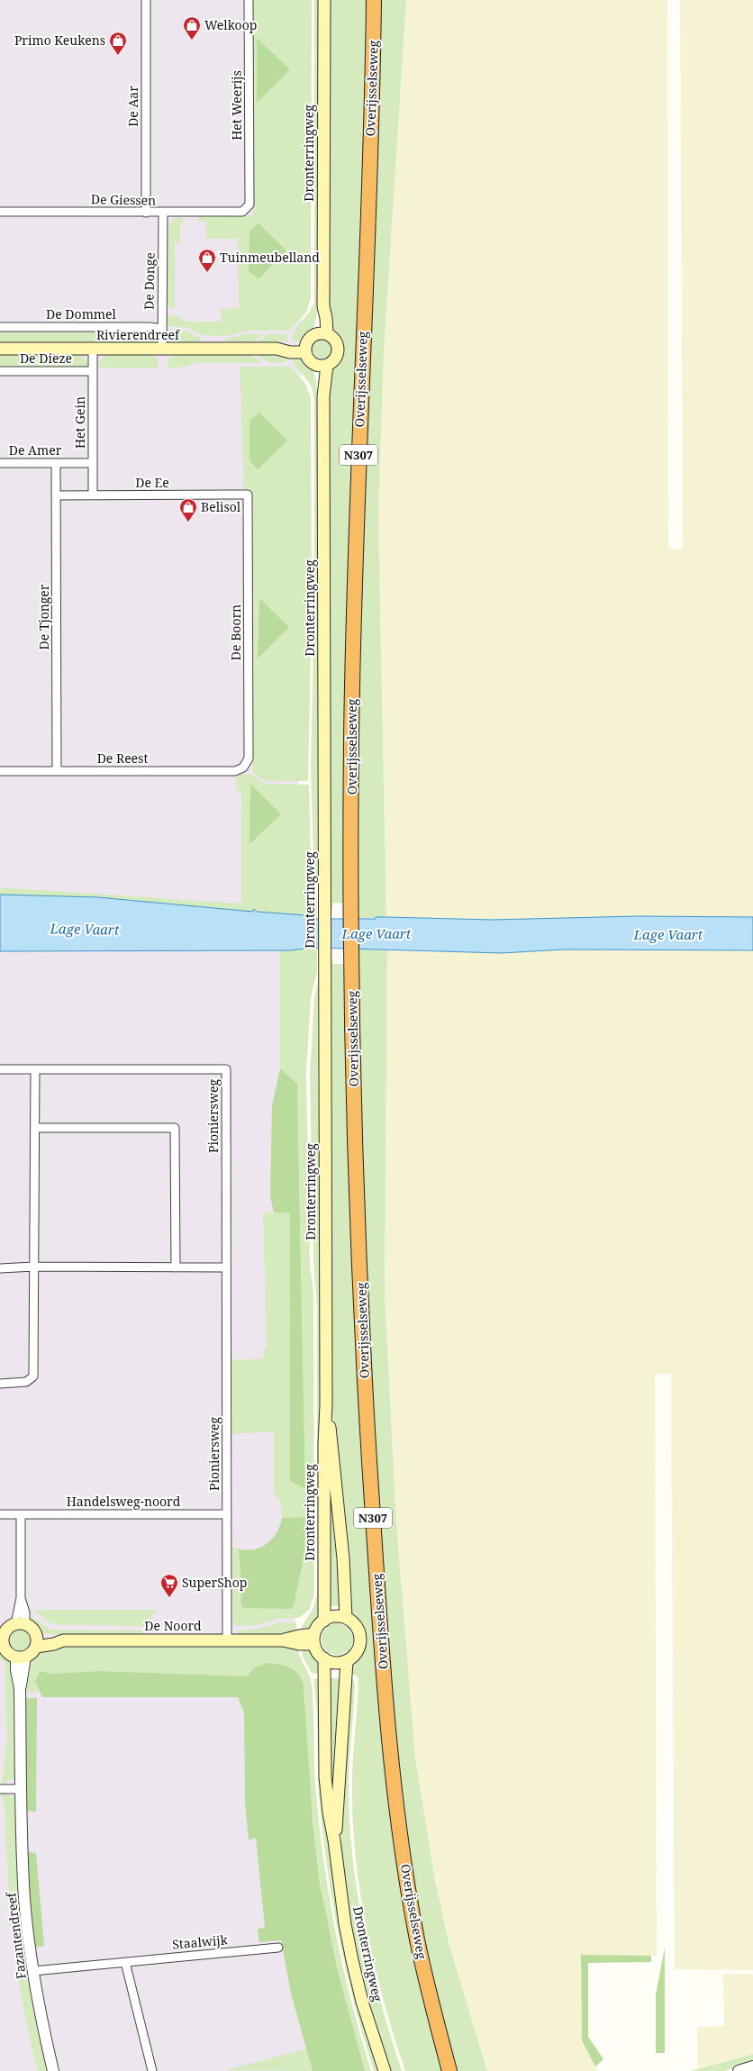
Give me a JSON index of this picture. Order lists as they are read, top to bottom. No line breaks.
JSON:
{"streets":{"highway":["Overijsselseweg","N307"],"main road":["Dronterringweg","Rivierendreef","De Noord"],"street":["Het Weerijs","De Aar","De Giessen","De Donge","De Dommel","De Dieze","Het Gein","De Amer","De Ee","De Tjonger","De Boorn","De Reest","Pioniersweg","Handelsweg-noord","Fazantendreef","Staalwijk"]},"crossings":[["Het Weerijs","De Giessen"],["De Aar","De Giessen"],["Dronterringweg","Rivierendreef"],["Dronterringweg","De Noord"],["De Giessen","De Donge"],["De Donge","De Dommel"],["De Donge","Rivierendreef"],["Rivierendreef","Het Gein"],["De Dieze","Het Gein"],["Het Gein","De Amer"],["Het Gein","De Ee"],["De Amer","De Tjonger"],["De Ee","De Tjonger"],["De Ee","De Boorn"],["De Tjonger","De Reest"],["De Boorn","De Reest"],["Pioniersweg","Handelsweg-noord"],["Pioniersweg","De Noord"],["De Noord","Fazantendreef"],["Fazantendreef","Staalwijk"]],"water":["Lage Vaart"],"places":{"shop":["Welkoop","Primo Keukens","Tuinmeubelland","Belisol"],"supermarket":["SuperShop"]}}
